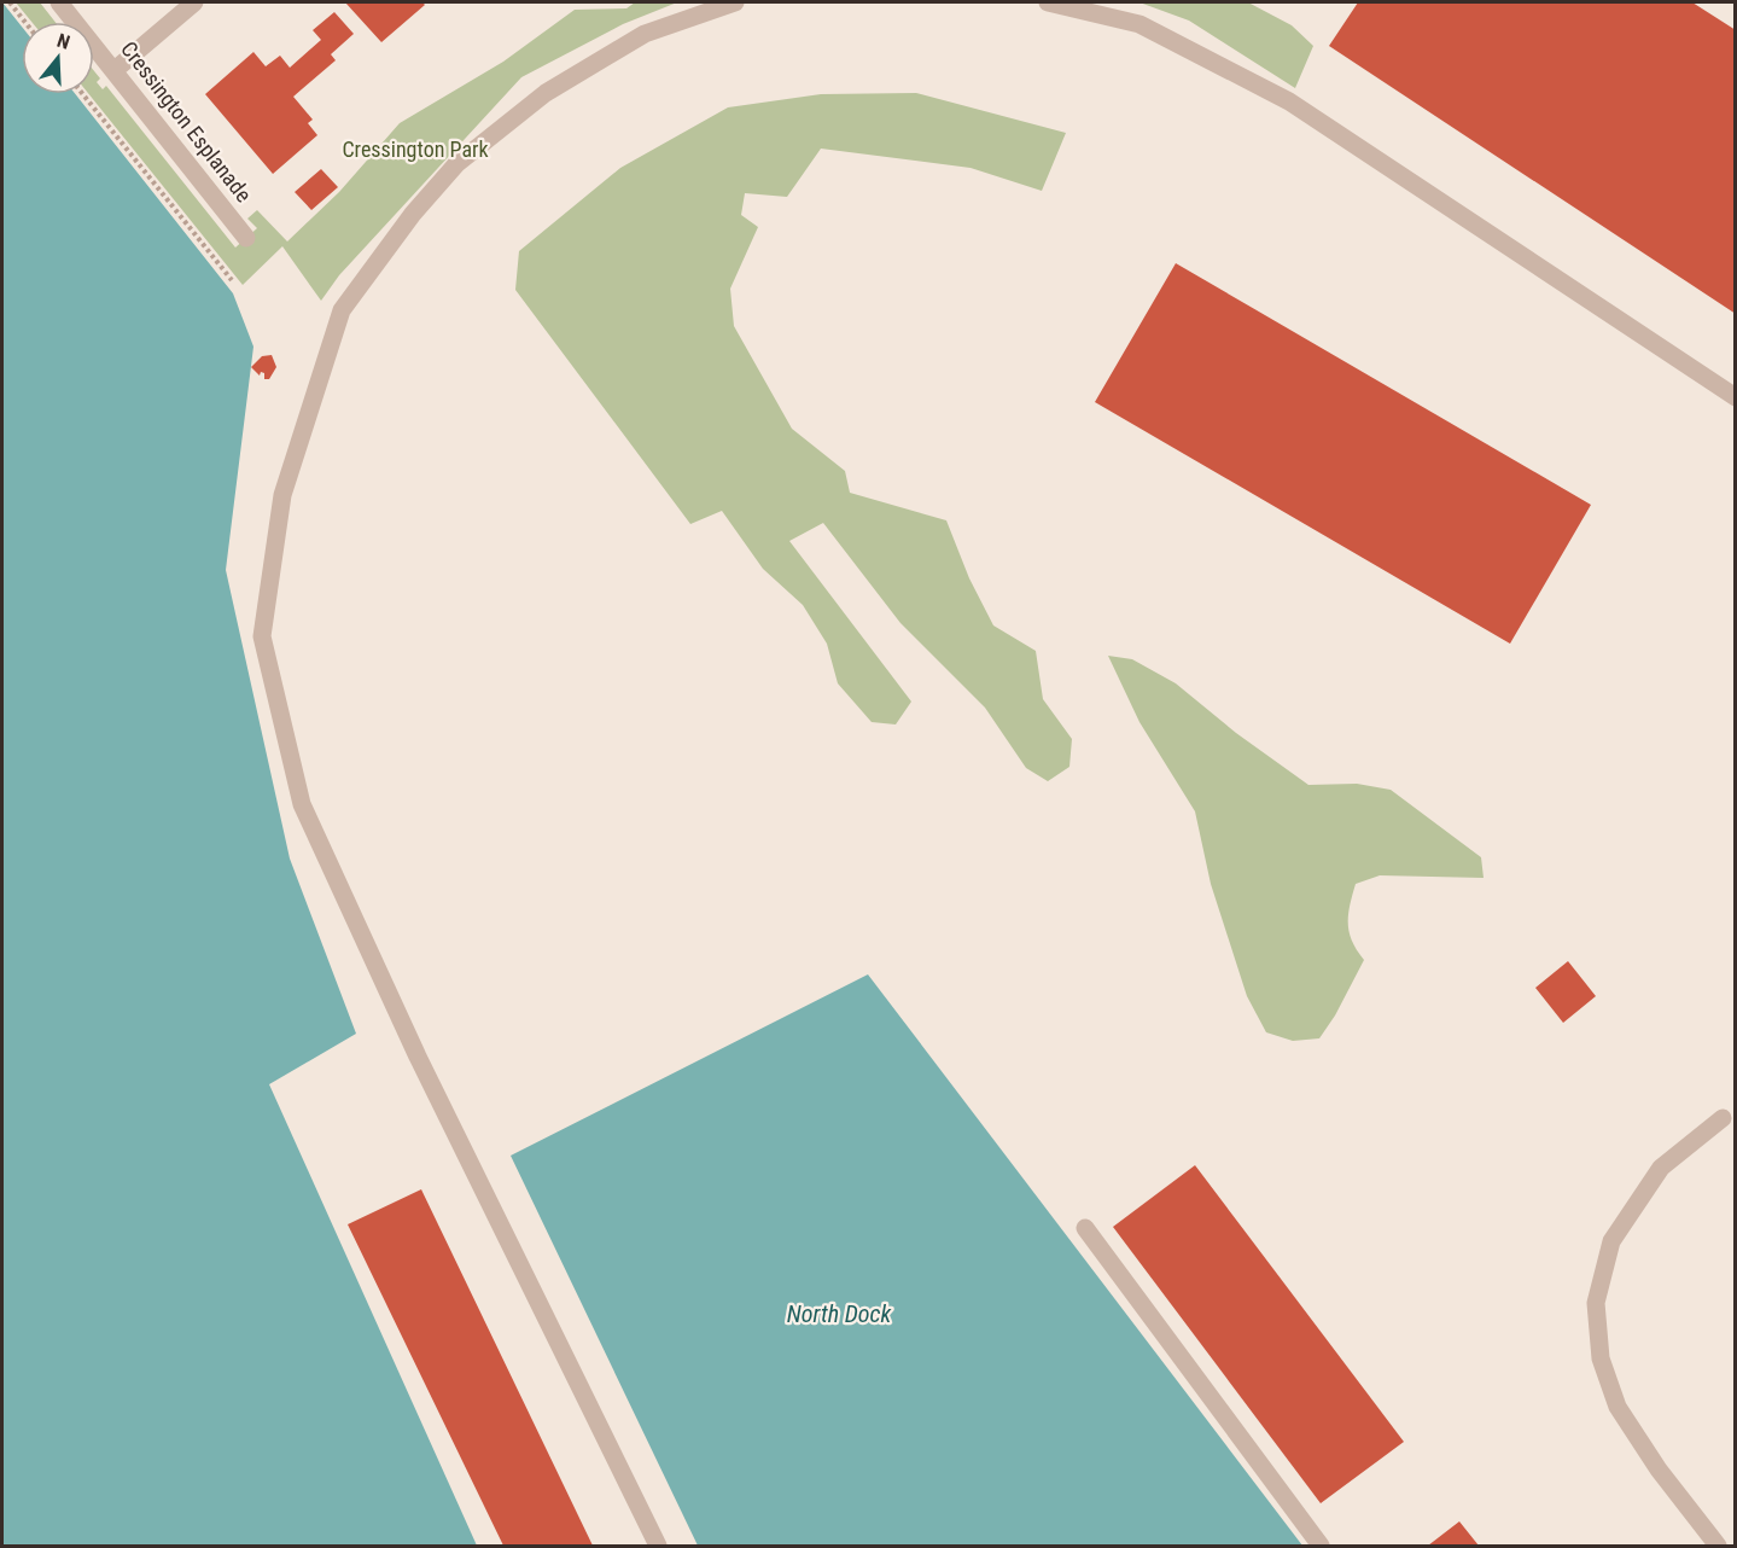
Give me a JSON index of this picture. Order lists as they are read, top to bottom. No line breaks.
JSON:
{"streets":{"street":["Cressington Esplanade"]},"water":["North Dock"],"parks":["Cressington Park"],"north":"top"}
